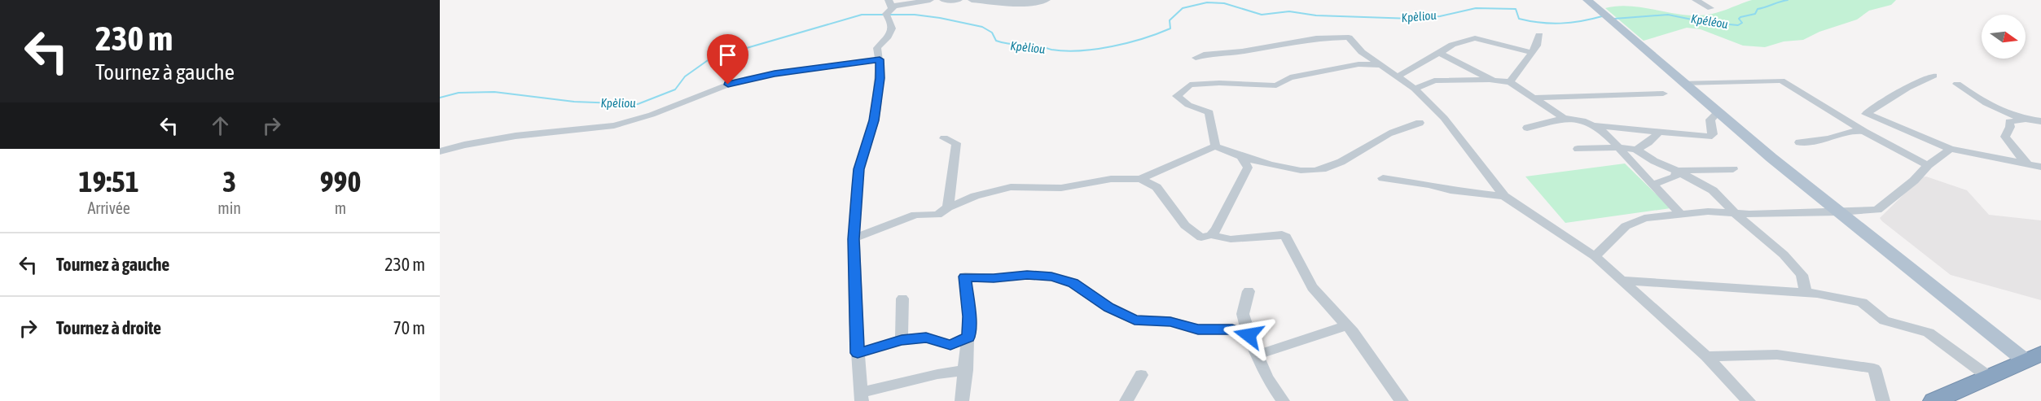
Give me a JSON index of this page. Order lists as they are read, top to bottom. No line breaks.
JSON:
{"water":["Kpèliou","Kpéléou"],"north":"right","page":{"turn":["230 m","Tournez à gauche"],"eta":["19:51","Arrivée","3","min","990","m"],"list":[{"name":"Tournez à gauche","value":"230 m"},{"name":"Tournez à droite","value":"70 m"}]}}
